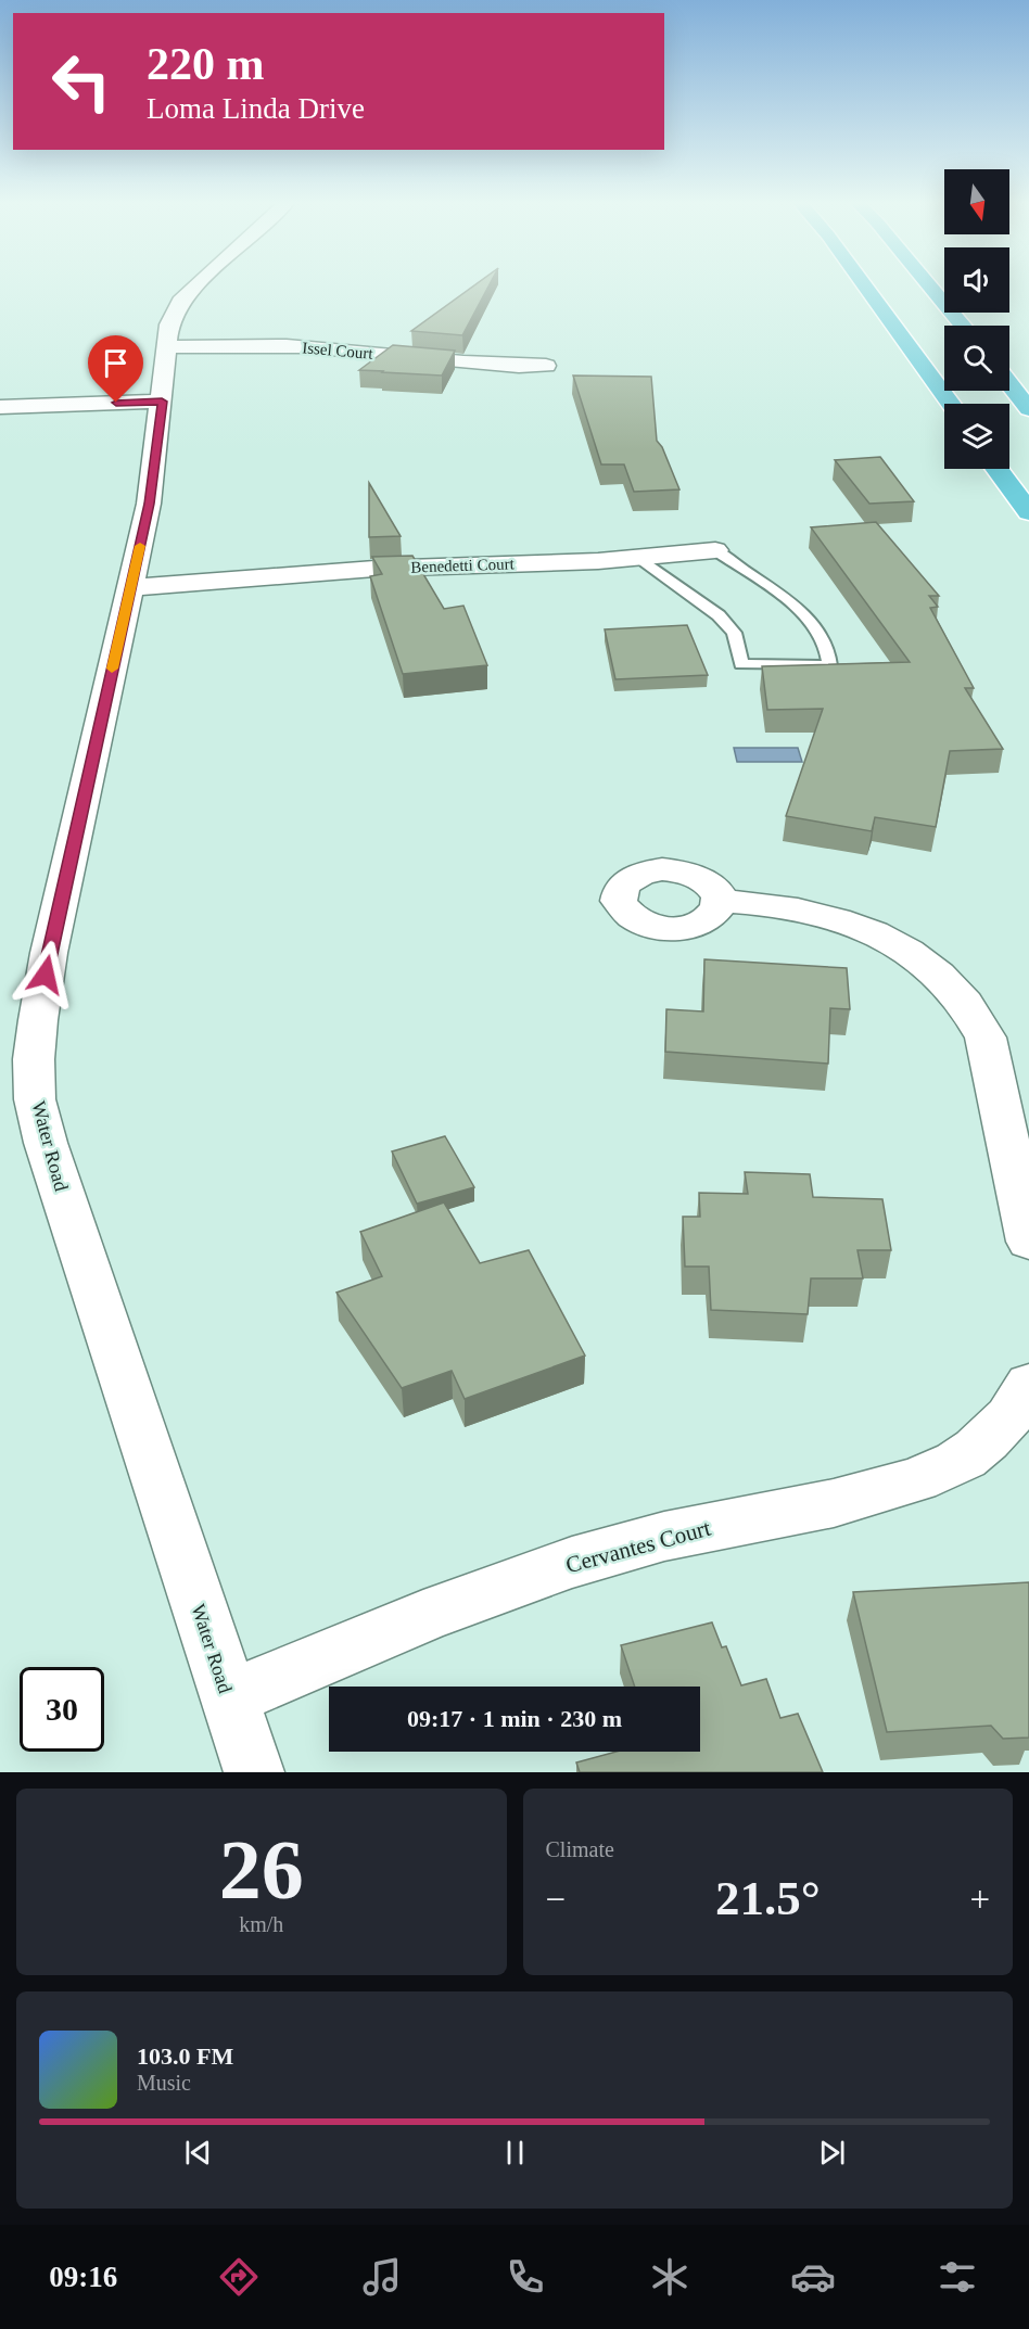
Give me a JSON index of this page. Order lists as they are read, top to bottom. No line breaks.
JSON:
{"streets":{"street":["Issel Court","Benedetti Court","Water Road","Cervantes Court"]},"crossings":[["Issel Court","Water Road"],["Benedetti Court","Water Road"],["Water Road","Cervantes Court"]],"north":"bottom","page":{"turn":["220 m","Loma Linda Drive"],"limit":"30","trip":"09:17 · 1 min · 230 m","tile":[["26","km/h"],"Climate"],"heat":["−","21.5°","+"],"song":["103.0 FM","Music"],"tabs":"09:16"}}
